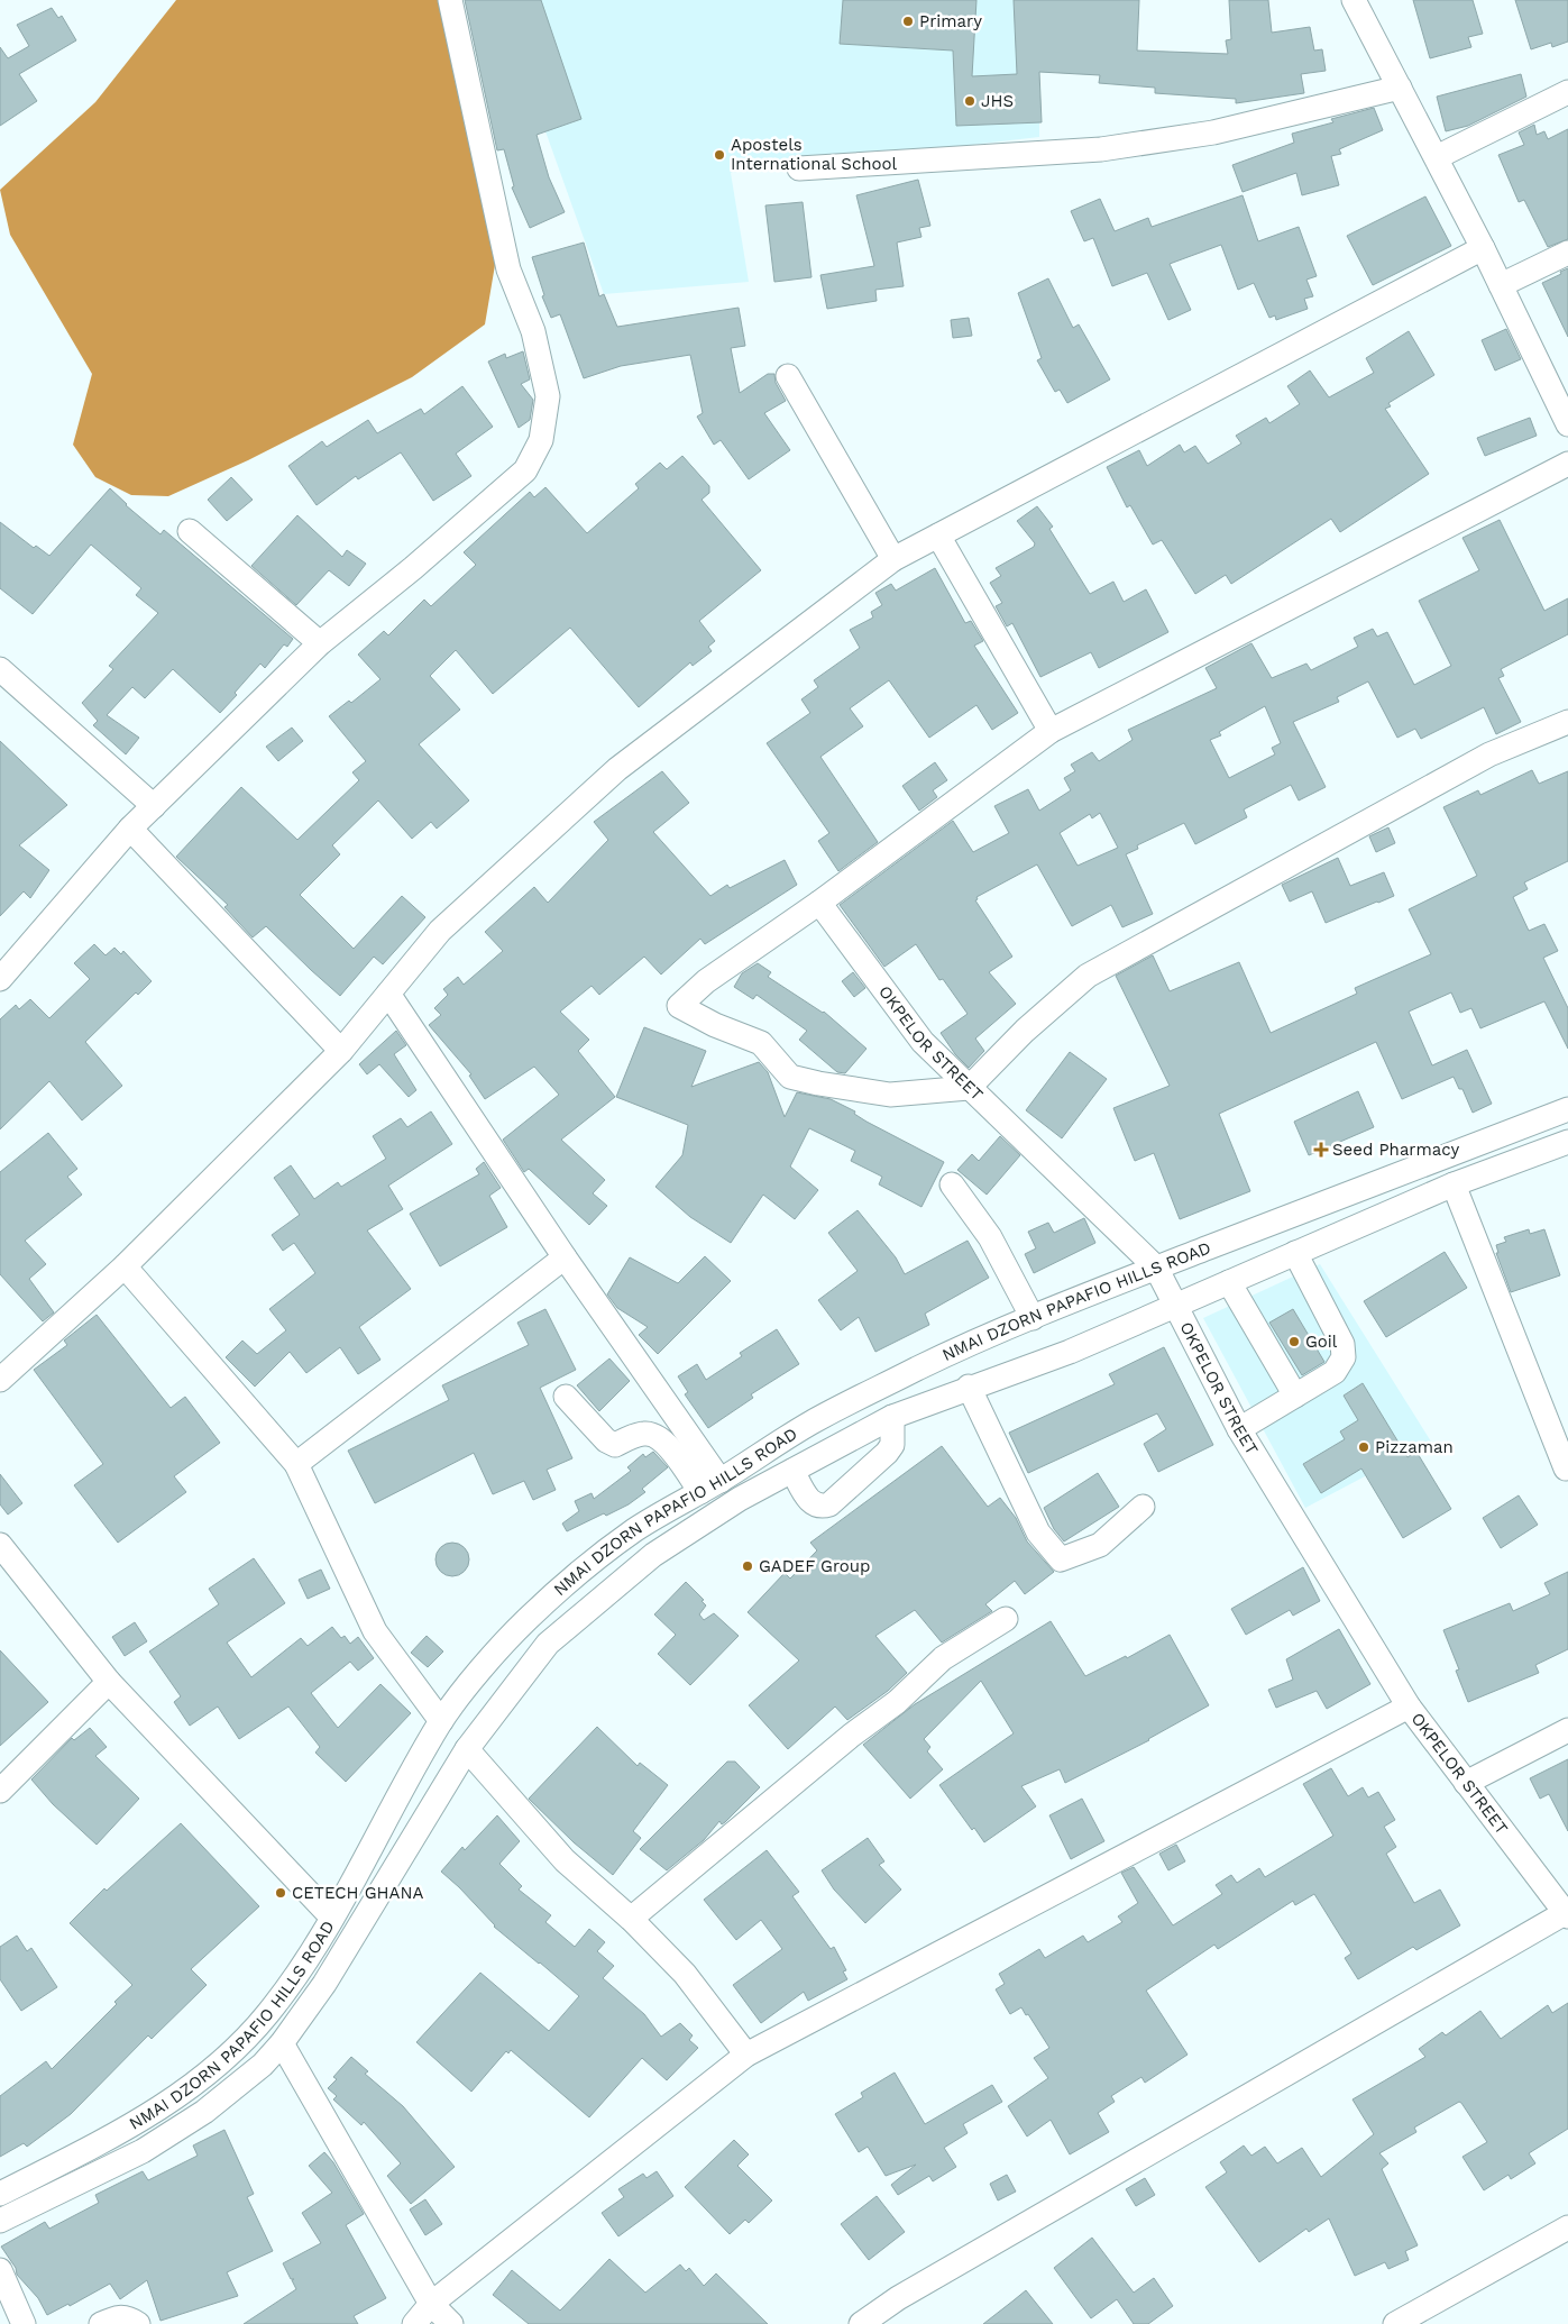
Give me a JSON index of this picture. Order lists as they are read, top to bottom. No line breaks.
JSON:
{"streets":{"street":["OKPELOR STREET","NMAI DZORN PAPAFIO HILLS ROAD"]},"crossings":[["OKPELOR STREET","NMAI DZORN PAPAFIO HILLS ROAD"]],"places":{"other":["Primary","JHS","Apostels International School","Goil","Pizzaman","GADEF Group","CETECH GHANA"],"health":["Seed Pharmacy"]}}
